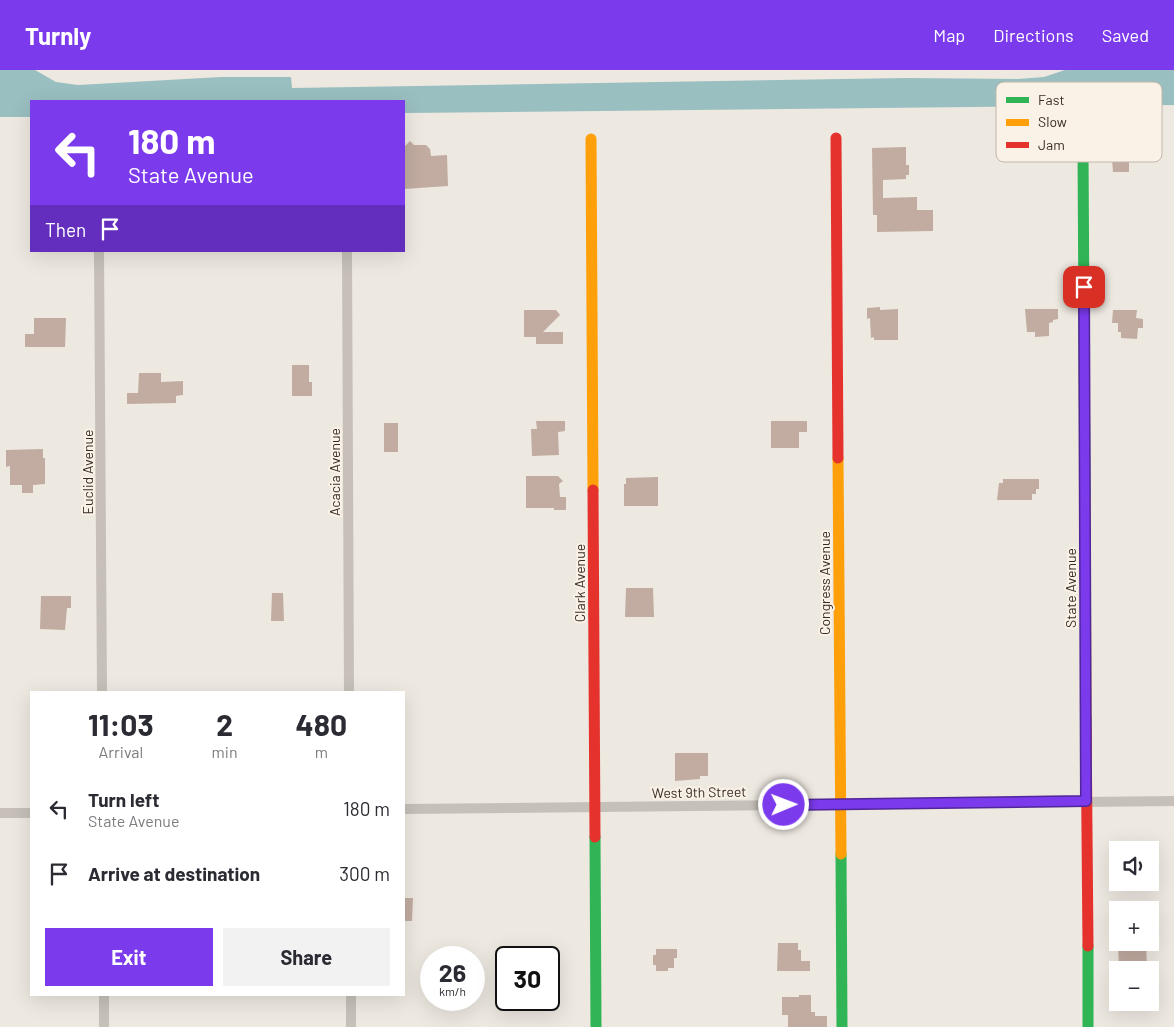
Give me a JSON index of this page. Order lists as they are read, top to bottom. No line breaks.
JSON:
{"streets":{"street":["Euclid Avenue","Acacia Avenue","Clark Avenue","Congress Avenue","State Avenue","West 9th Street"]},"crossings":[["Clark Avenue","West 9th Street"],["Congress Avenue","West 9th Street"],["State Avenue","West 9th Street"]],"legend":["Fast","Slow","Jam"],"page":{"header":"Turnly","nav":["Map","Directions","Saved"],"turn":["180 m","State Avenue"],"then":"Then","eta":["11:03","Arrival","2","min","480","m"],"list":[{"name":"Turn left","note":"State Avenue","value":"180 m"},{"name":"Arrive at destination","value":"300 m"}],"map_buttons":["+","−"],"buttons":["Exit","Share"],"speed":"26 km/h","limit":"30"}}
